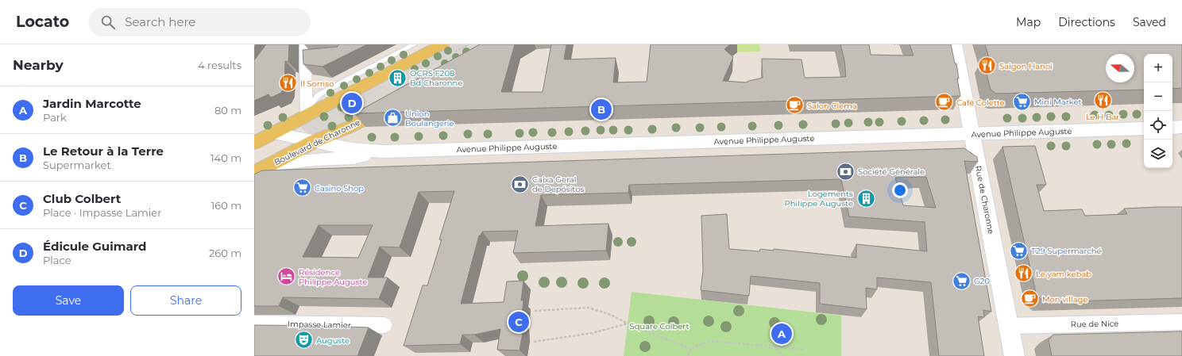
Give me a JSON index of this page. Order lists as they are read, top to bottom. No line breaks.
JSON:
{"streets":{"main road":["Avenue Philippe Auguste","Boulevard de Charonne","Rue de Charonne"],"street":["Rue de Nice","Impasse Lamier"]},"crossings":[["Avenue Philippe Auguste","Boulevard de Charonne"],["Avenue Philippe Auguste","Rue de Charonne"],["Rue de Charonne","Rue de Nice"]],"parks":["Square Colbert"],"places":{"restaurant":["Saigon Hanoi","Il Sorriso","Le H Bar","Le yam kebab"],"building":["OCRS F208 Bd Charonne","Logements Philippe Auguste"],"supermarket":["Mini Market","Casino Shop","T29 Supermarché","G20"],"cafe":["Café Colette","Salon Clema","Mon village"],"shop":["Union Boulangerie"],"bank":["Société Générale","Caixa Geral de Depósitos"],"hotel":["Résidence Philippe Auguste"],"theatre":["Auguste"]},"north":"left","page":{"header":"Locato","search":"Search here","nav":["Map","Directions","Saved"],"heading":["Nearby","4 results"],"map_buttons":["+","−"],"list":[{"mark":"A","name":"Jardin Marcotte","note":"Park","value":"80 m"},{"mark":"B","name":"Le Retour à la Terre","note":"Supermarket","value":"140 m"},{"mark":"C","name":"Club Colbert","note":"Place · Impasse Lamier","value":"160 m"},{"mark":"D","name":"Édicule Guimard","note":"Place","value":"260 m"}],"pins":["D","B","C","A"],"buttons":["Save","Share"]}}
